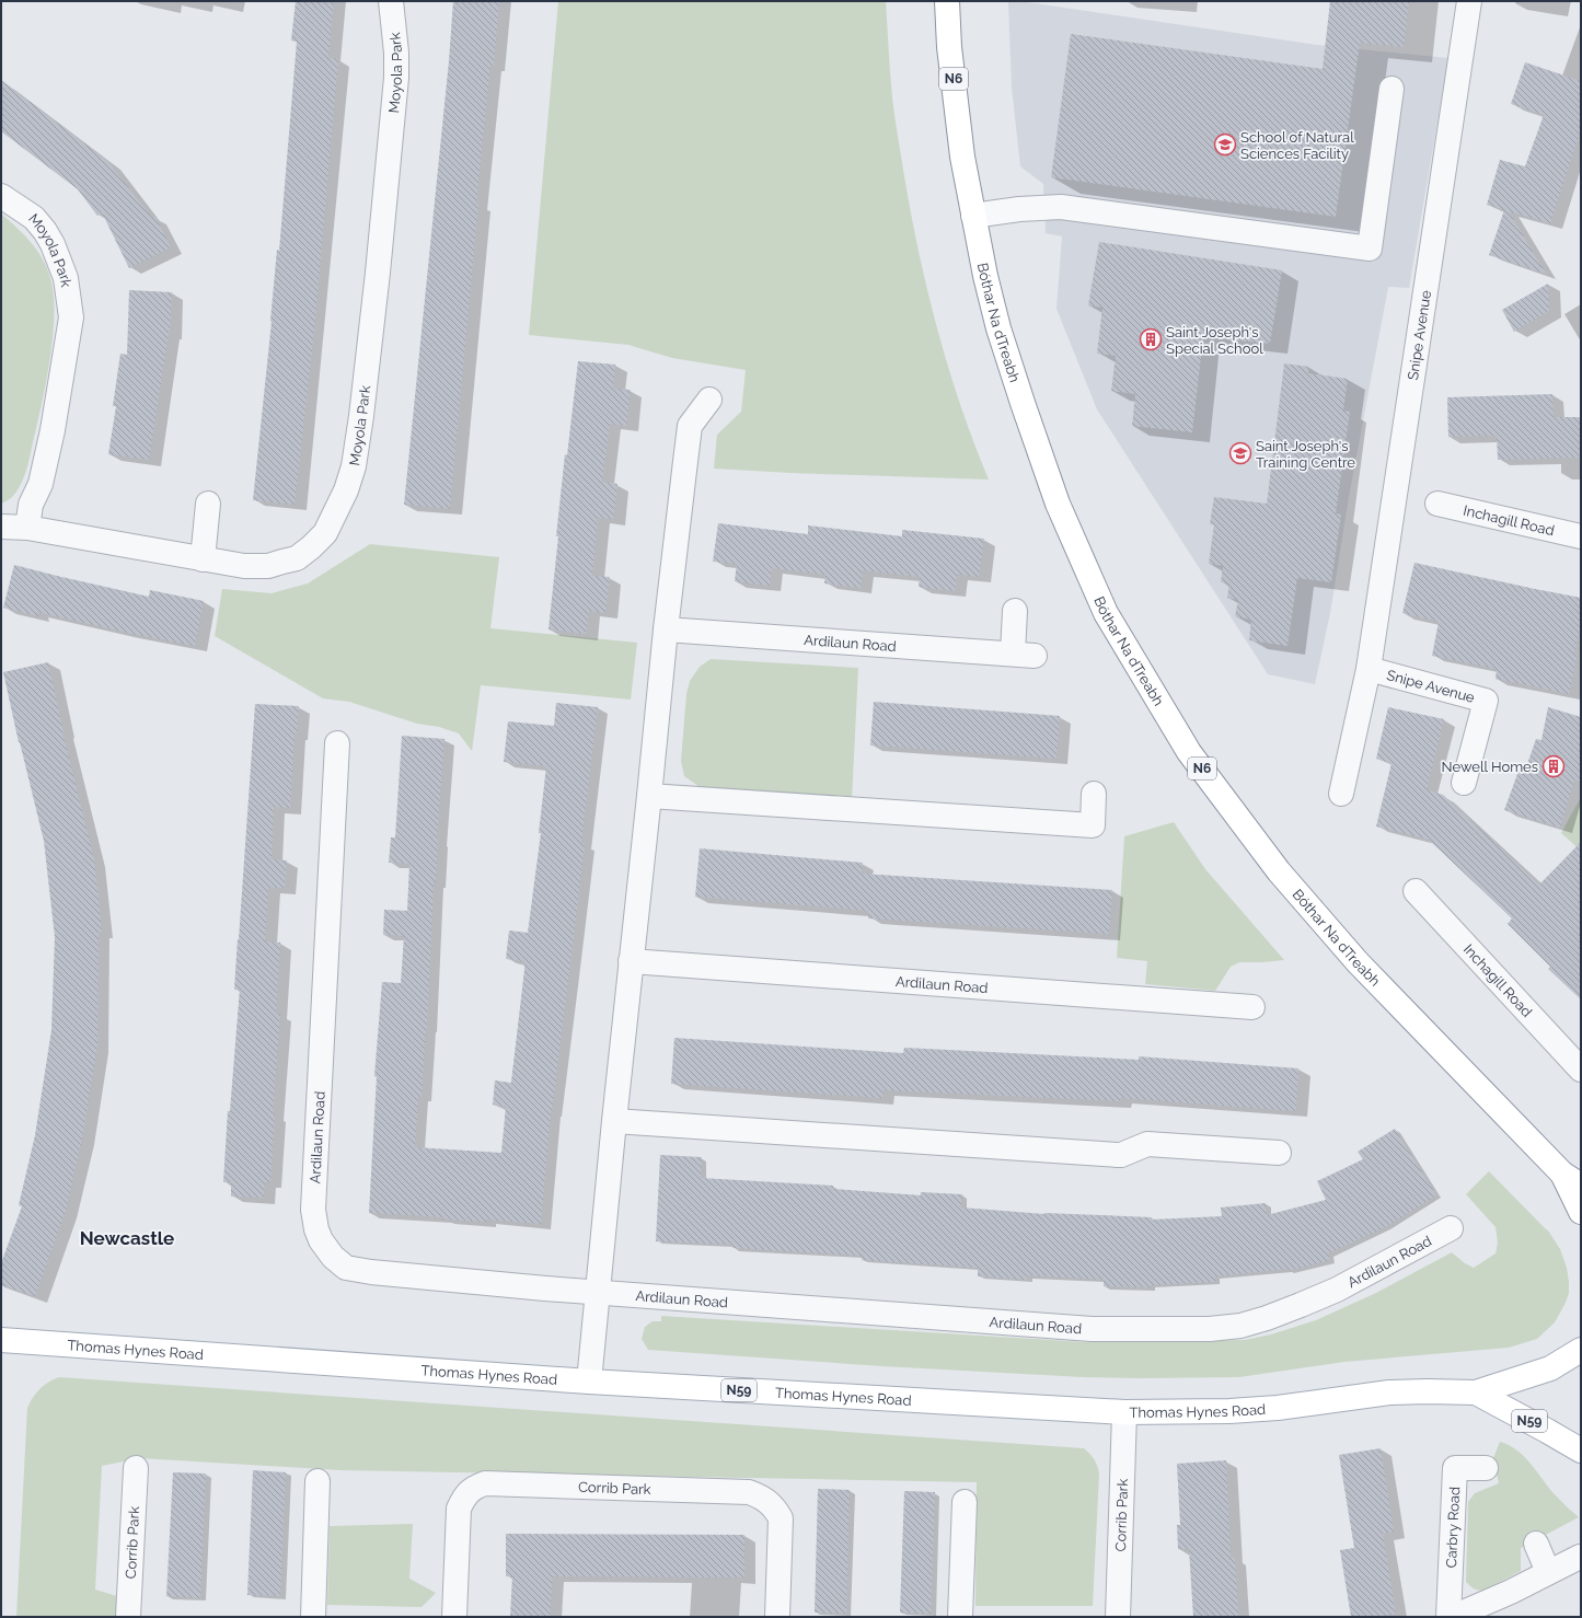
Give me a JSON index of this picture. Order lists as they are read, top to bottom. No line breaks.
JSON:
{"streets":{"main road":["N6","Bóthar Na dTreabh","Thomas Hynes Road","N59"],"street":["Moyola Park","Snipe Avenue","Inchagill Road","Ardilaun Road","Corrib Park","Carbry Road"]},"crossings":[["Thomas Hynes Road","Corrib Park"]],"districts":["Newcastle"],"places":{"school or university":["School of Natural Sciences Facility","Saint Joseph's Training Centre"],"building":["Saint Joseph's Special School","Newell Homes"]}}
